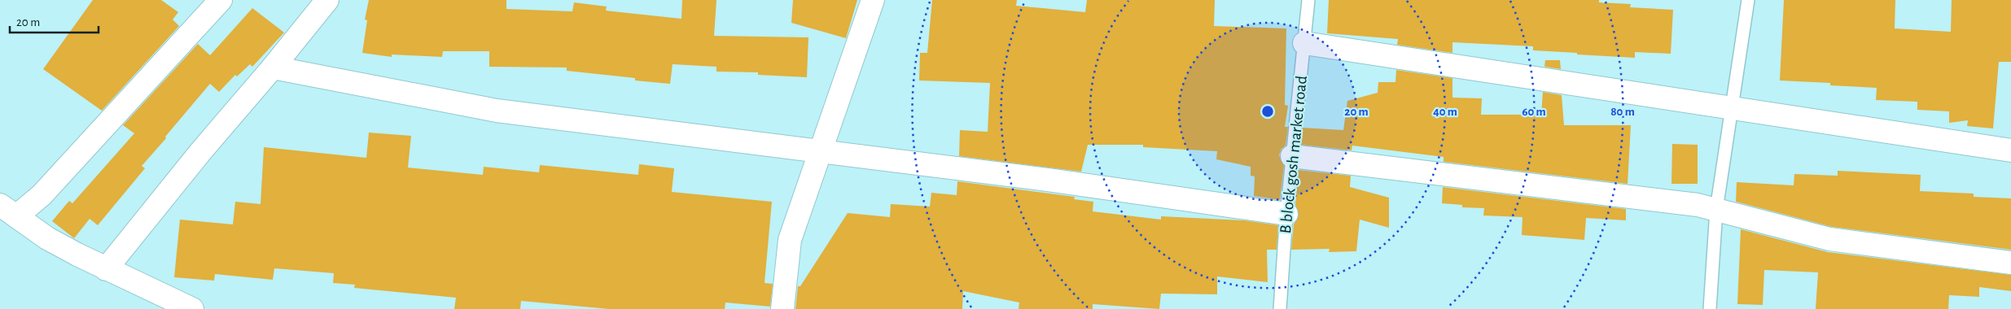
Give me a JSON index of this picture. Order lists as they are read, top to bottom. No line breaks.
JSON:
{"streets":{"lane":["B block gosh market road"]},"scale_bar":"20 m","rings":["20 m","40 m","60 m","80 m"]}
